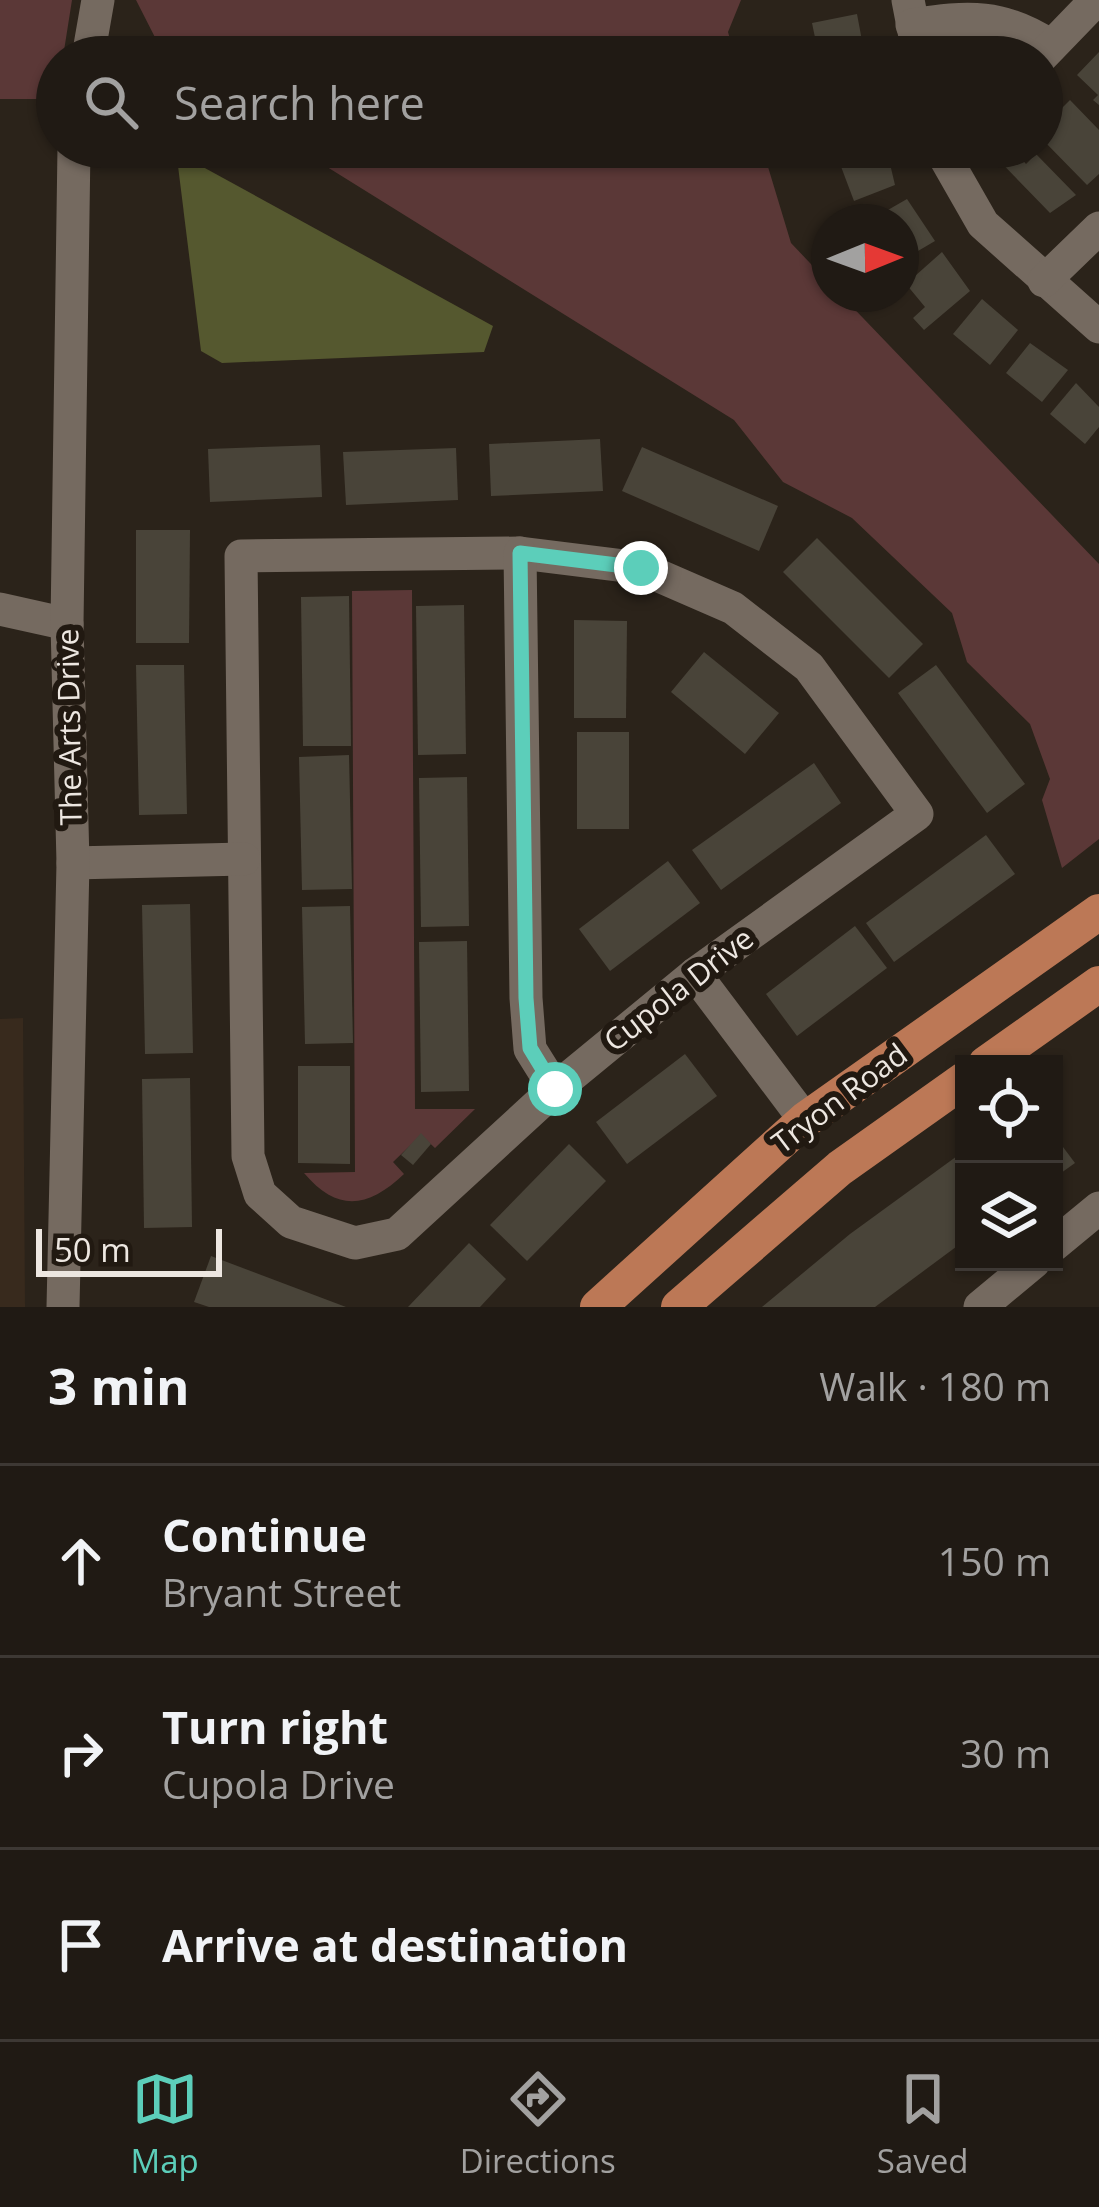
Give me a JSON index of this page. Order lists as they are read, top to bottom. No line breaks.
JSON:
{"streets":{"main road":["Tryon Road"],"street":["The Arts Drive","Cupola Drive"]},"scale_bar":"50 m","north":"right","page":{"search":"Search here","scale":"50 m","heading":["3 min","Walk · 180 m"],"list":[["Continue","Bryant Street","150 m"],["Turn right","Cupola Drive","30 m"],"Arrive at destination"],"nav":["Map","Directions","Saved"]}}
